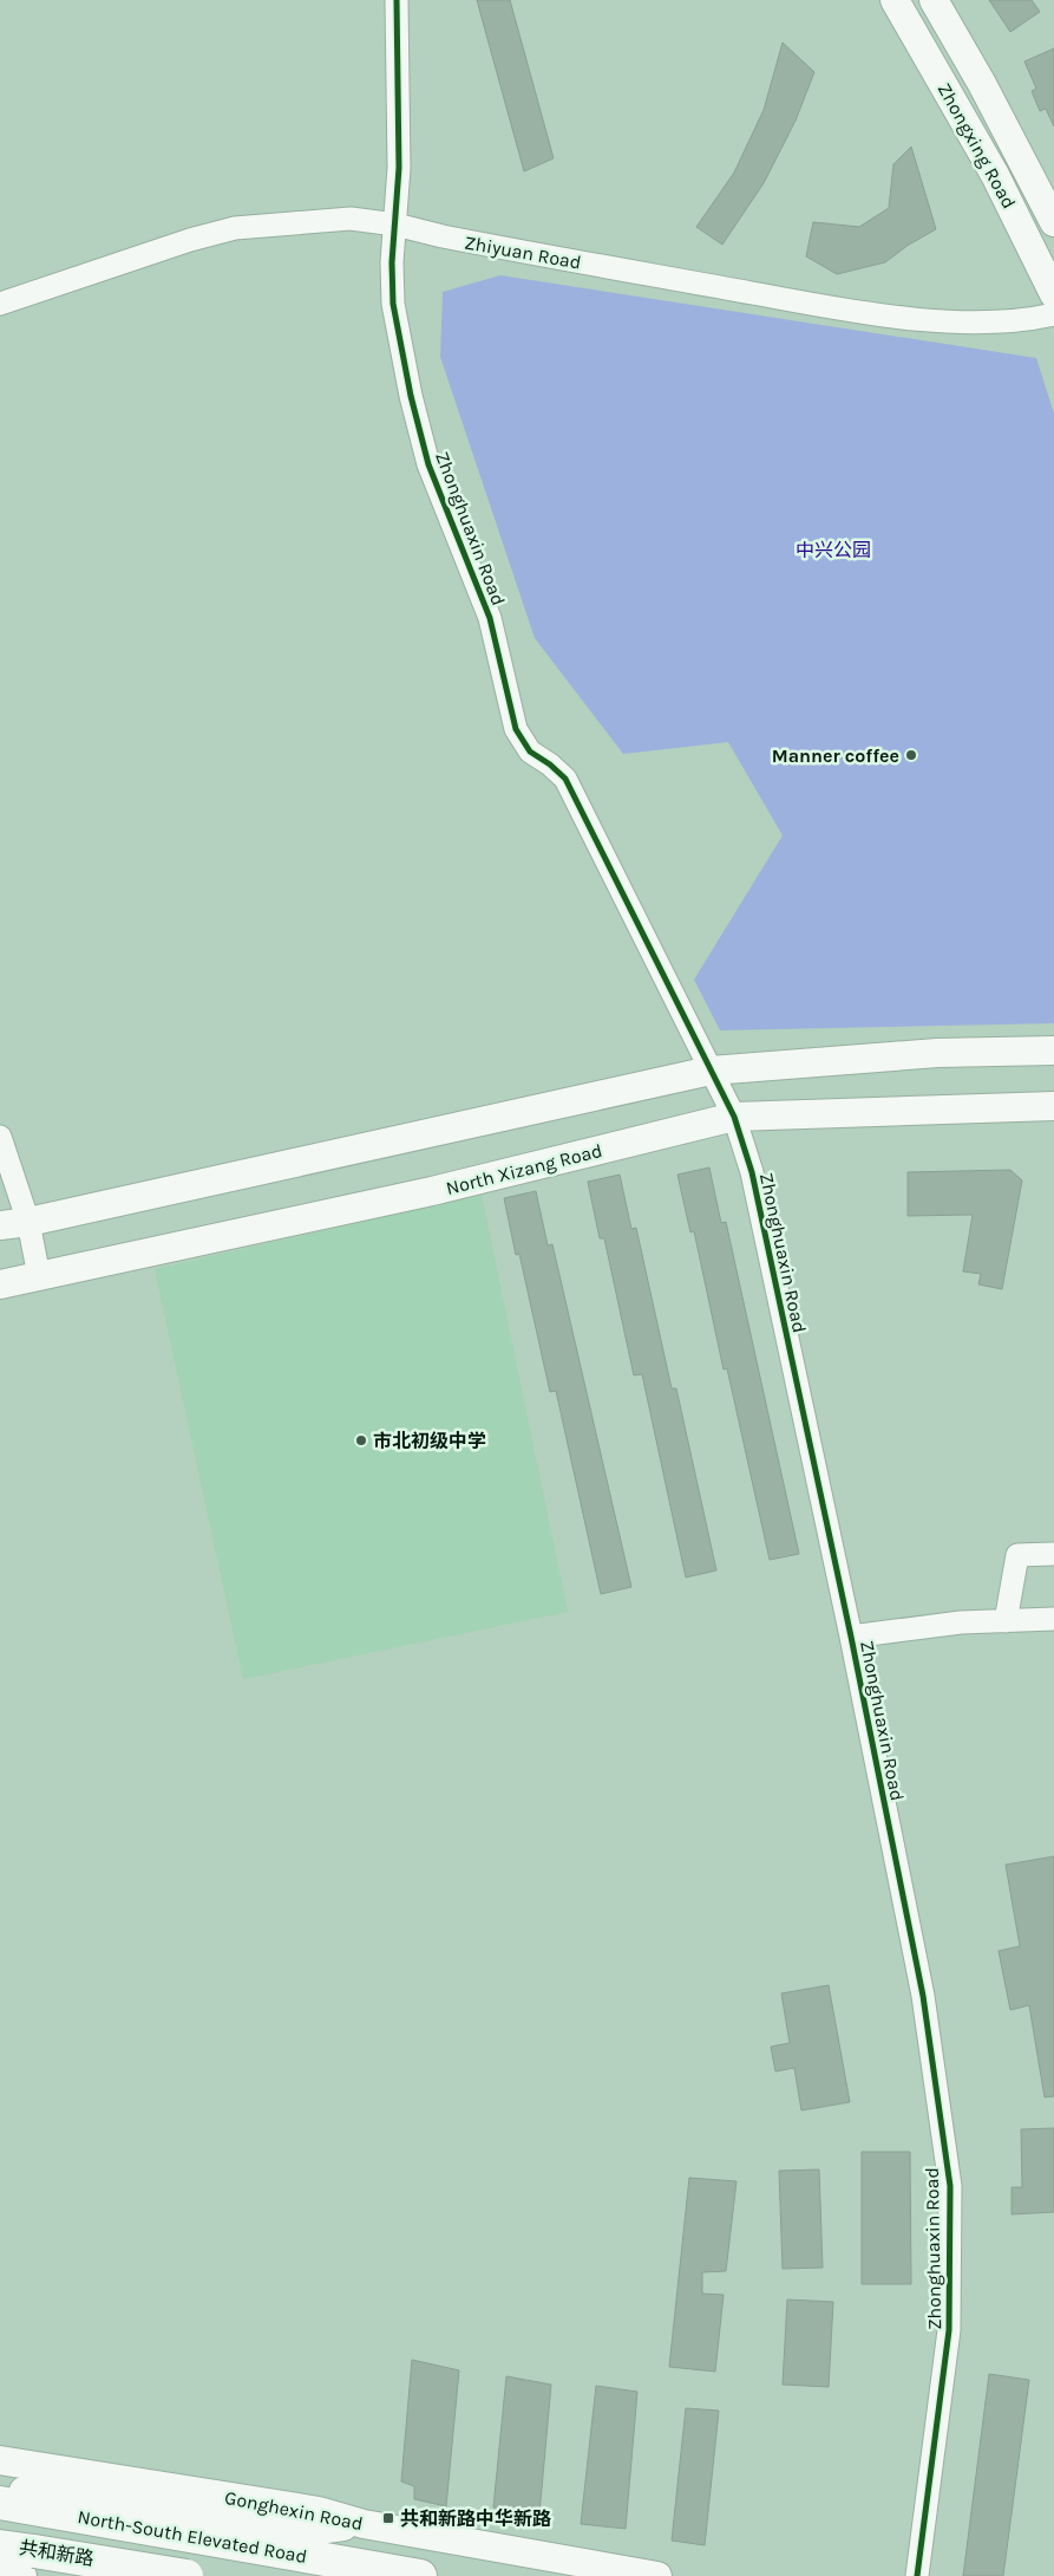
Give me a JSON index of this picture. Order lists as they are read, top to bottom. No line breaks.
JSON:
{"streets":{"highway":["North-South Elevated Road"],"main road":["Zhongxing Road","North Xizang Road","Gonghexin Road"],"street":["Zhiyuan Road","Zhonghuaxin Road"]},"crossings":[["Zhiyuan Road","Zhonghuaxin Road"],["Zhonghuaxin Road","North Xizang Road"]],"parks":["中兴公园"],"places":{"other":["Manner coffee","市北初级中学"],"transit":["共和新路中华新路"]}}
